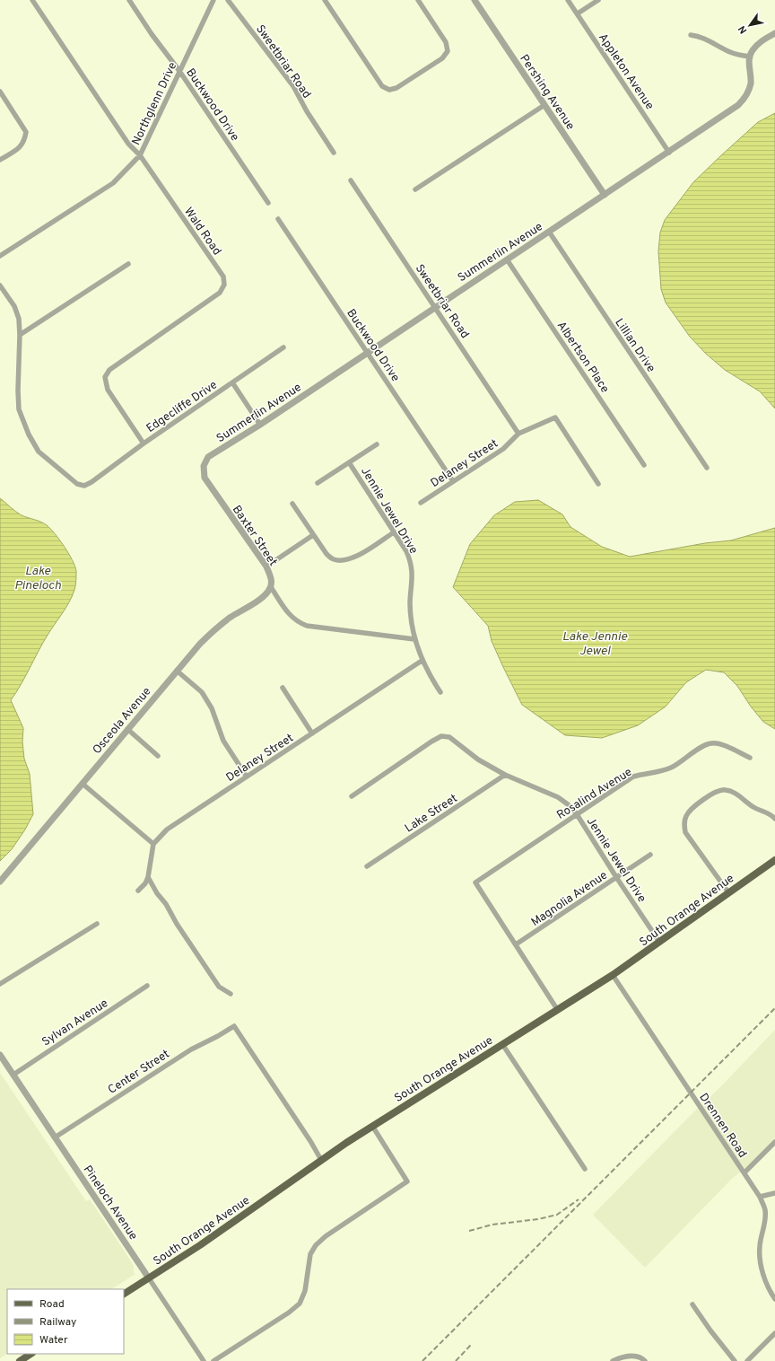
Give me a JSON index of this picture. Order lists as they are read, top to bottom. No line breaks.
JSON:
{"streets":{"main road":["South Orange Avenue"],"street":["Sweetbriar Road","Appleton Avenue","Pershing Avenue","Northglenn Drive","Buckwood Drive","Wald Road","Summerlin Avenue","Lillian Drive","Albertson Place","Edgecliffe Drive","Delaney Street","Jennie Jewel Drive","Baxter Street","Osceola Avenue","Rosalind Avenue","Lake Street","Magnolia Avenue","Sylvan Avenue","Center Street","Drennen Road","Pineloch Avenue"]},"crossings":[["Sweetbriar Road","Summerlin Avenue"],["Sweetbriar Road","Delaney Street"],["Appleton Avenue","Summerlin Avenue"],["Pershing Avenue","Summerlin Avenue"],["Northglenn Drive","Buckwood Drive"],["Northglenn Drive","Wald Road"],["Buckwood Drive","Summerlin Avenue"],["Buckwood Drive","Delaney Street"],["Wald Road","Edgecliffe Drive"],["Summerlin Avenue","Lillian Drive"],["Summerlin Avenue","Albertson Place"],["Summerlin Avenue","Baxter Street"],["Delaney Street","Jennie Jewel Drive"],["Jennie Jewel Drive","Baxter Street"],["Jennie Jewel Drive","Rosalind Avenue"],["Jennie Jewel Drive","Lake Street"],["Jennie Jewel Drive","Magnolia Avenue"],["Jennie Jewel Drive","South Orange Avenue"],["Baxter Street","Osceola Avenue"],["Rosalind Avenue","Magnolia Avenue"],["South Orange Avenue","Center Street"],["South Orange Avenue","Drennen Road"],["South Orange Avenue","Pineloch Avenue"],["Sylvan Avenue","Pineloch Avenue"],["Center Street","Pineloch Avenue"]],"water":["Lake Pineloch","Lake Jennie Jewel"],"legend":["Road","Railway","Water"],"north":"bottom left"}
